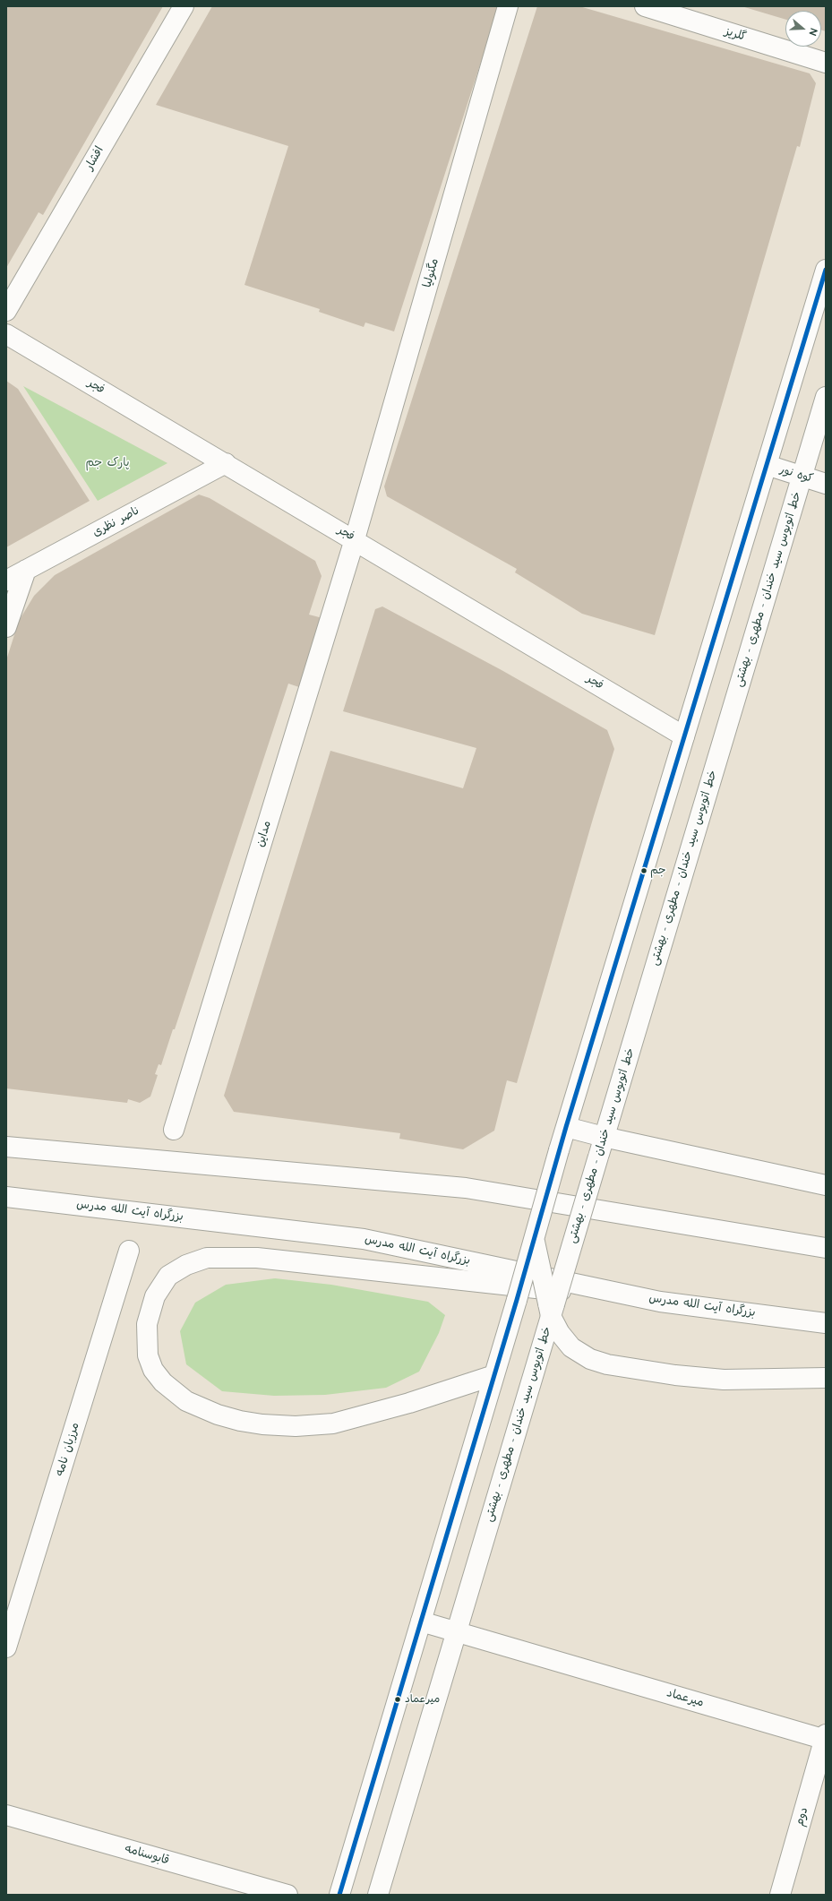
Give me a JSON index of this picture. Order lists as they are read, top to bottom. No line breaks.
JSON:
{"streets":{"main road":["گلریز","افشار","مگنولیا","فجر","کوه نور","ناصر نظری","خط اتوبوس سید خندان - مطهری - بهشتی","مداین","بزرگراه آیت الله مدرس","مرزبان نامه","میرعماد","دوم","قابوسنامه"]},"crossings":[["مگنولیا","فجر"],["مگنولیا","مداین"],["فجر","ناصر نظری"],["فجر","مداین"],["کوه نور","خط اتوبوس سید خندان - مطهری - بهشتی"],["خط اتوبوس سید خندان - مطهری - بهشتی","میرعماد"],["میرعماد","دوم"]],"parks":["پارک جم"],"places":["جم","میرعماد"],"north":"right"}
